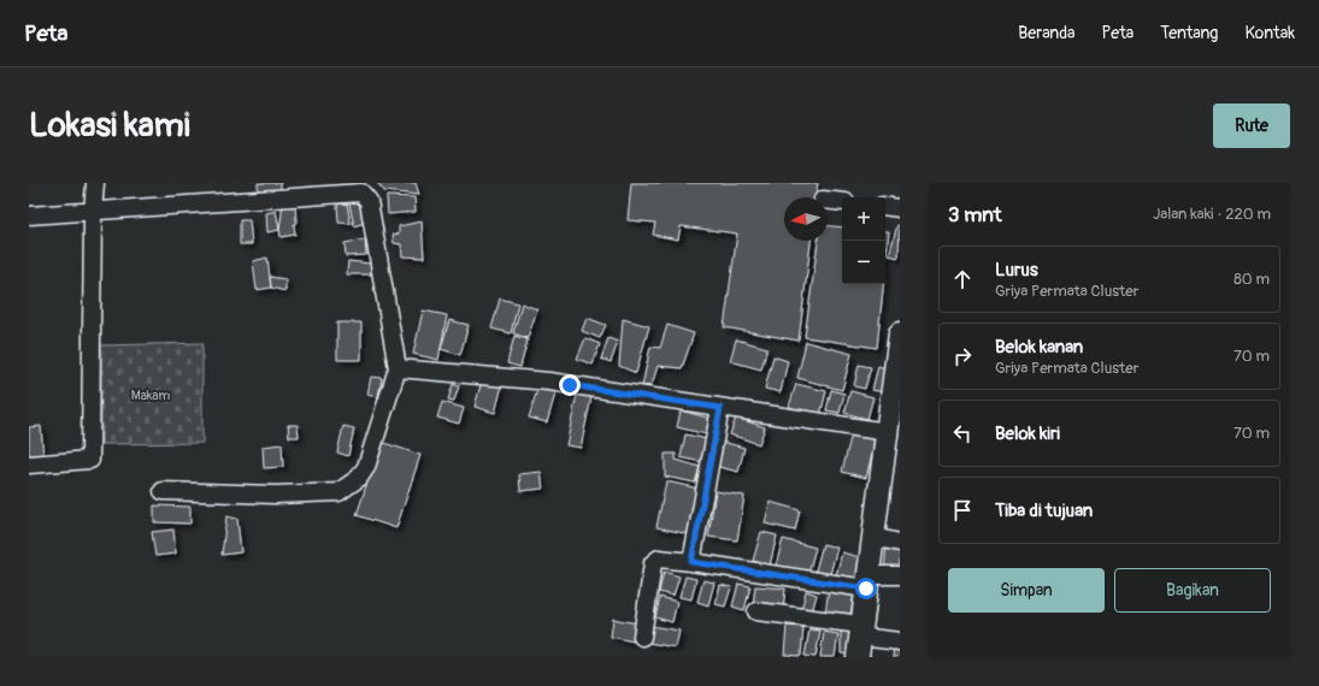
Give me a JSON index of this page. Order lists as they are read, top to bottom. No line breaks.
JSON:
{"parks":["Makam"],"north":"left","page":{"header":"Peta","nav":["Beranda","Peta","Tentang","Kontak"],"buttons":["Rute",["Simpan","Bagikan"]],"title":"Lokasi kami","heading":["3 mnt","Jalan kaki · 220 m"],"map_buttons":["+","−"],"list":[["Lurus","Griya Permata Cluster","80 m"],["Belok kanan","Griya Permata Cluster","70 m"],["Belok kiri","70 m"],"Tiba di tujuan"]}}
